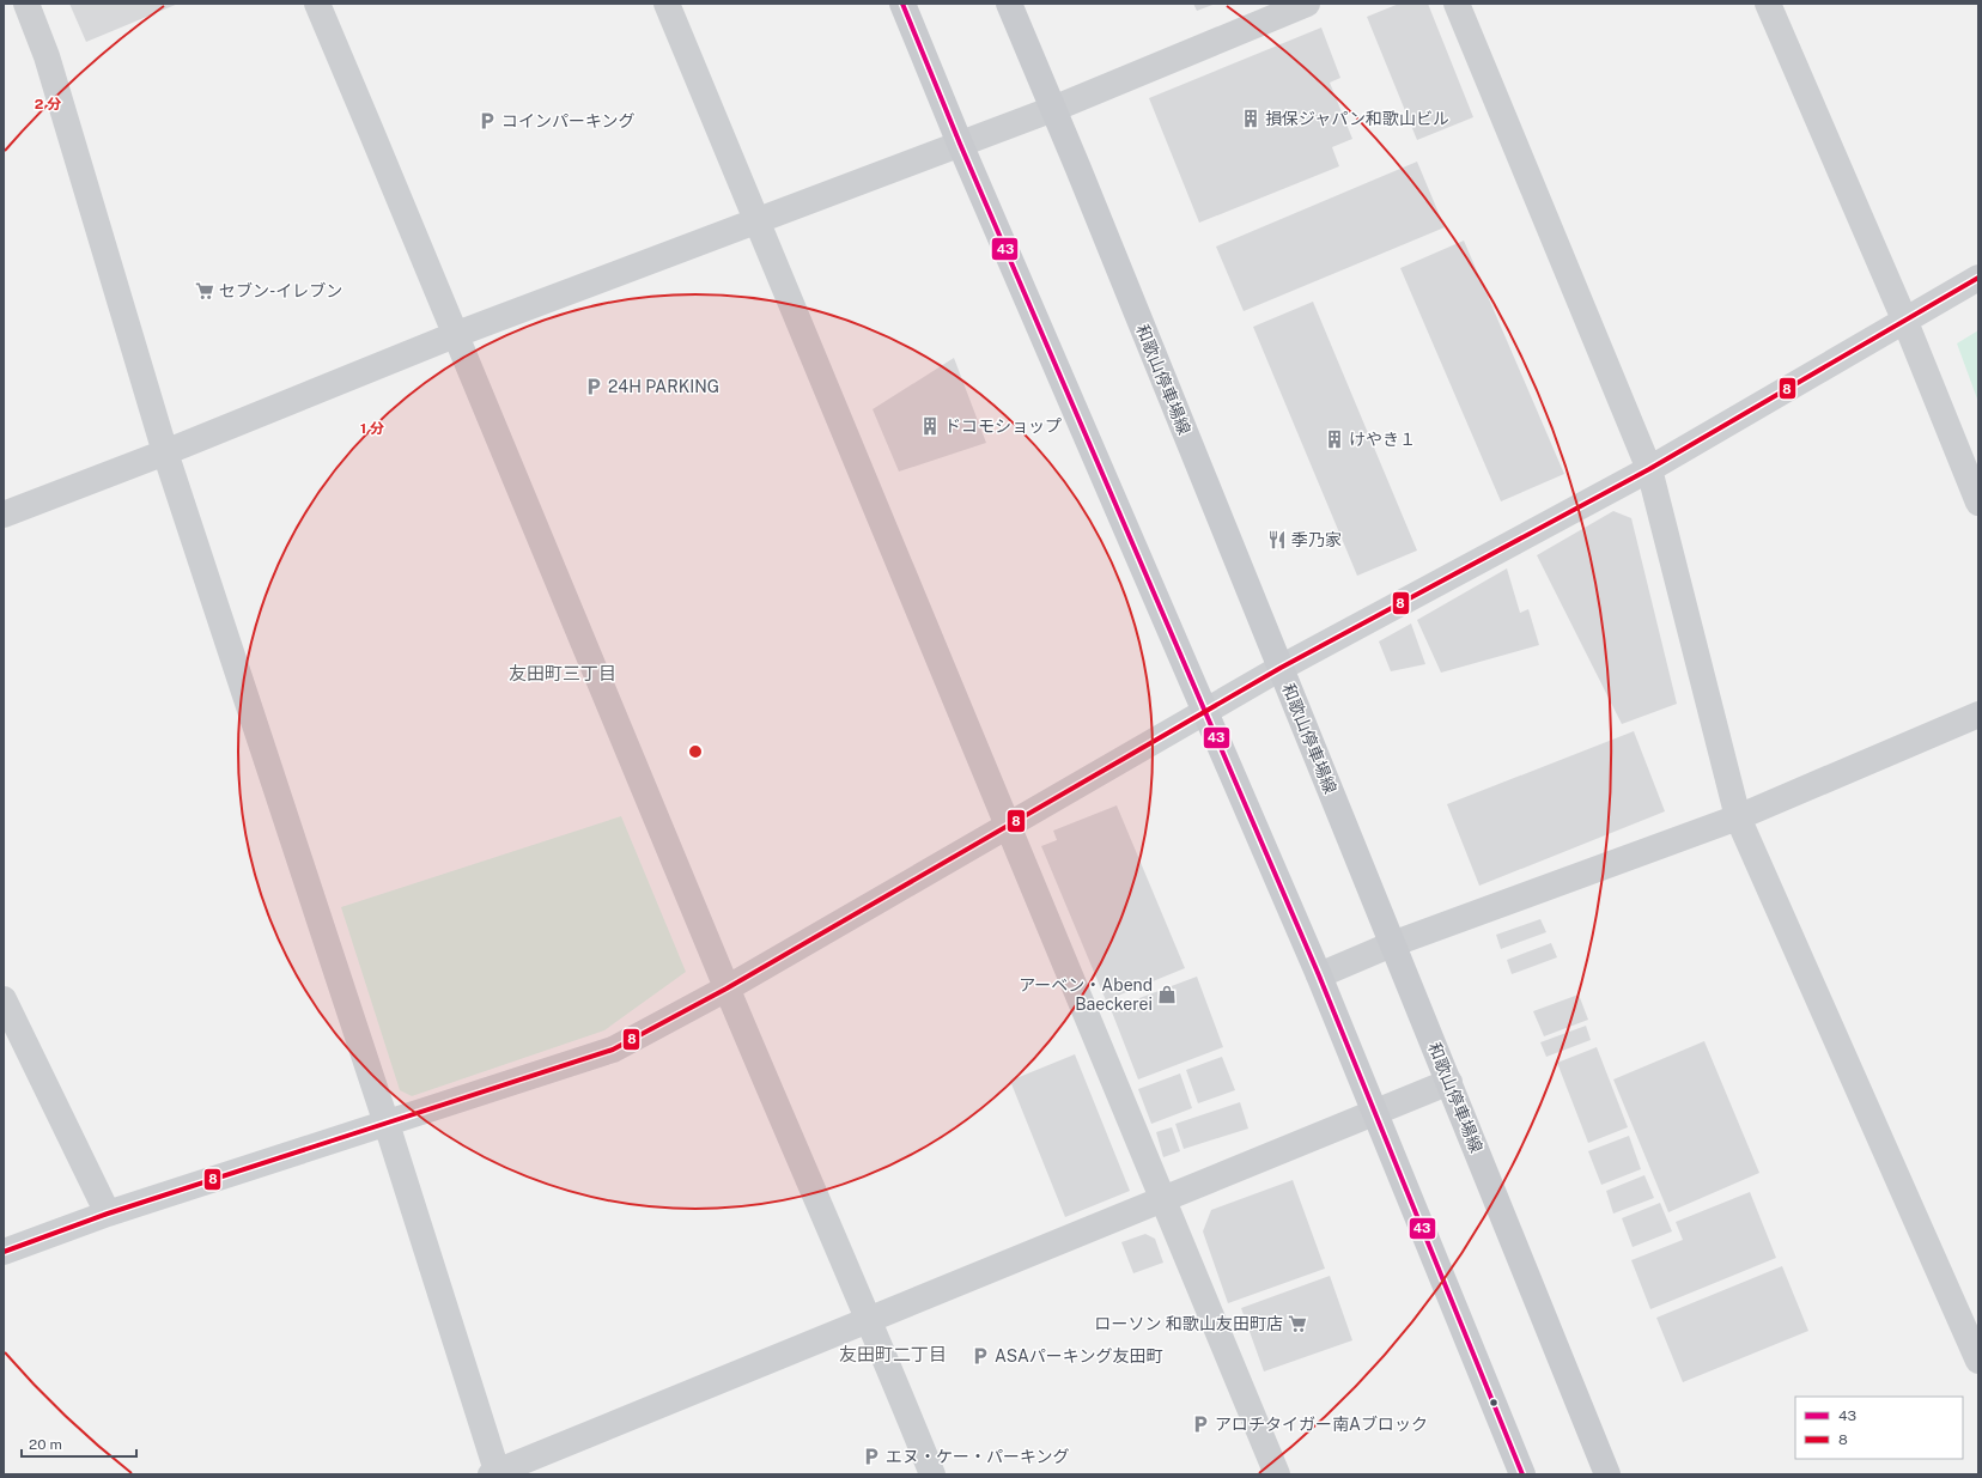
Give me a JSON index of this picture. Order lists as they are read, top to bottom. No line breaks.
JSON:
{"streets":{"main road":["和歌山停車場線"]},"districts":["友田町三丁目","友田町二丁目"],"places":{"building":["損保ジャパン和歌山ビル","ドコモショップ","けやき１"],"parking":["コインパーキング","24H PARKING","ASAパーキング友田町","アロチタイガー南Aブロック","エヌ・ケー・パーキング"],"supermarket":["セブン-イレブン","ローソン 和歌山友田町店"],"restaurant":["季乃家"],"shop":["アーベン・Abend Baeckerei"]},"lines":["transit line 43","transit line 8"],"legend":["43","8"],"scale_bar":"20 m","rings":["2 分","1 分"]}
